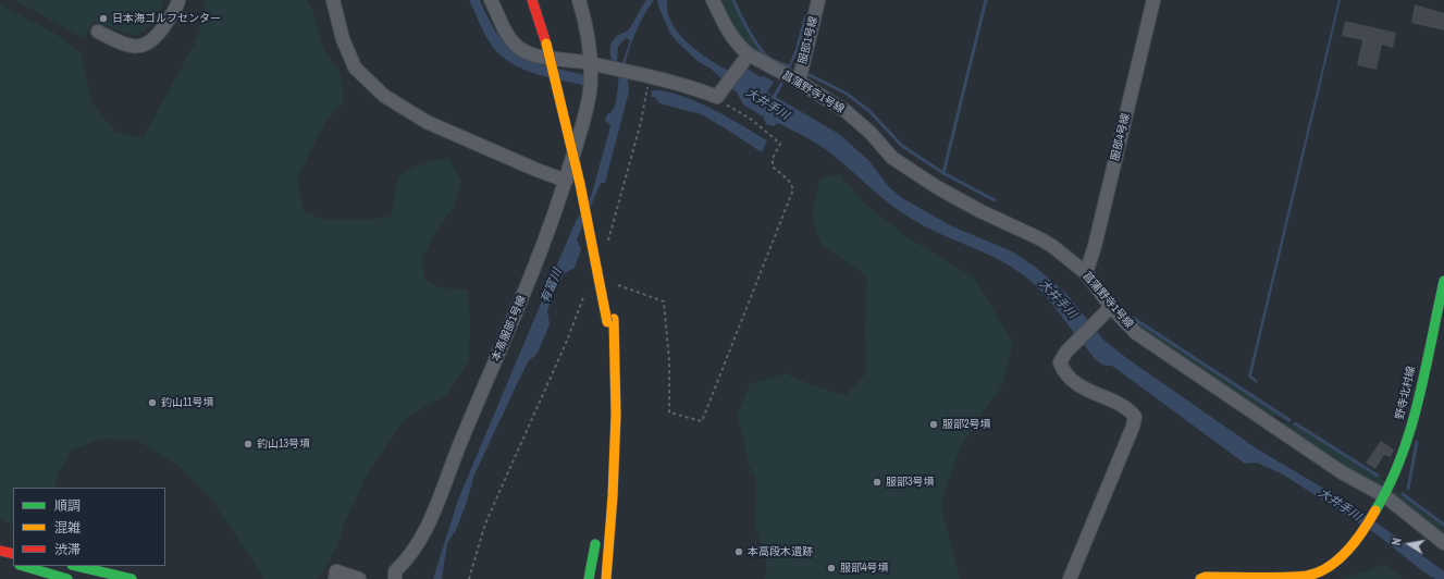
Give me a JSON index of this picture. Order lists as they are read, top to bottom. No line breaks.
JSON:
{"streets":{"main road":["野寺北村線"],"street":["服部1号線","菖蒲野寺1号線","服部4号線","本高服部1号線"]},"crossings":[["服部1号線","菖蒲野寺1号線"],["菖蒲野寺1号線","服部4号線"],["菖蒲野寺1号線","野寺北村線"]],"water":["大井手川","有富川"],"places":["日本海ゴルフセンター","釣山11号墳","服部2号墳","釣山13号墳","服部3号墳","本高段木遺跡","服部4号墳"],"legend":["順調","混雑","渋滞"],"north":"left"}
